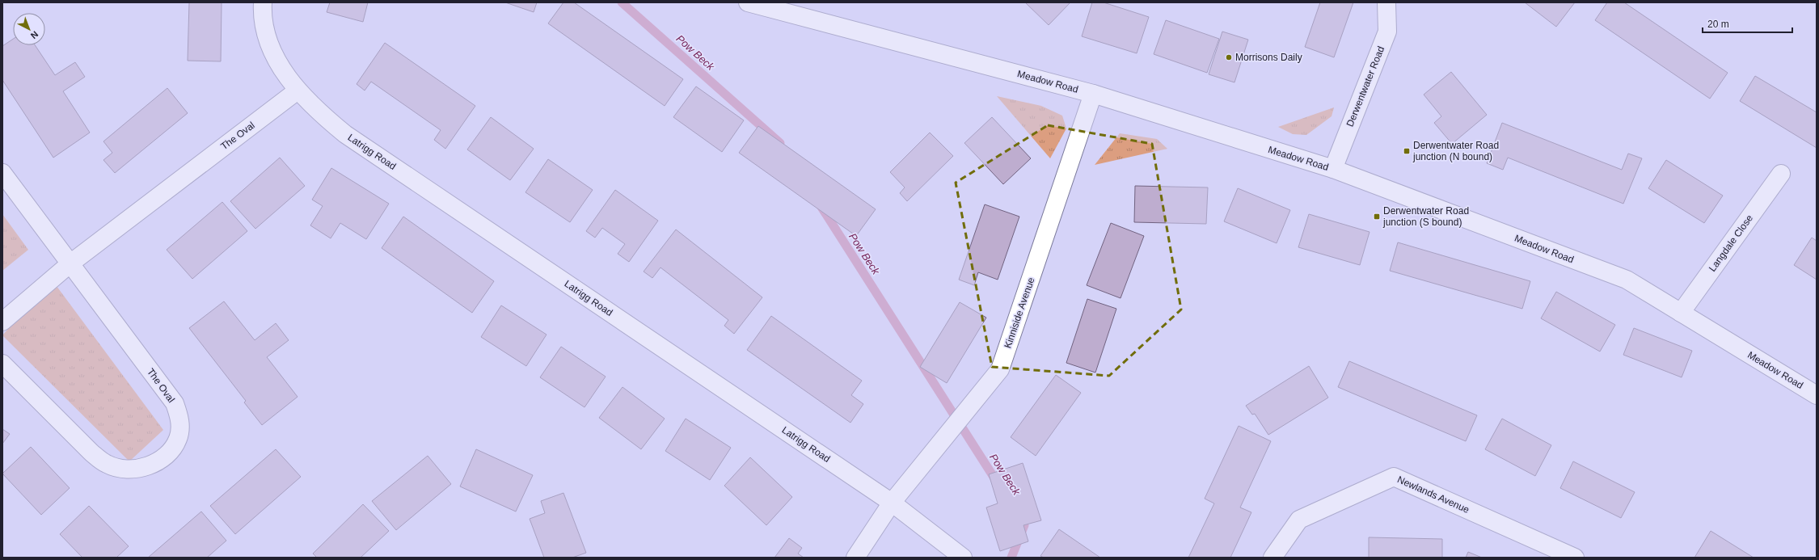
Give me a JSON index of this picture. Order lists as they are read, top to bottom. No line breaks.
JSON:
{"streets":{"street":["Meadow Road","Derwentwater Road","The Oval","Latrigg Road","Langdale Close","Kinniside Avenue","Newlands Avenue"]},"crossings":[["Meadow Road","Derwentwater Road"],["Meadow Road","Langdale Close"],["Meadow Road","Kinniside Avenue"],["The Oval","Latrigg Road"],["Latrigg Road","Kinniside Avenue"]],"water":["Pow Beck"],"places":{"other":["Morrisons Daily"],"transit":["Derwentwater Road junction (N bound)","Derwentwater Road junction (S bound)"]},"scale_bar":"20 m","north":"bottom right"}
